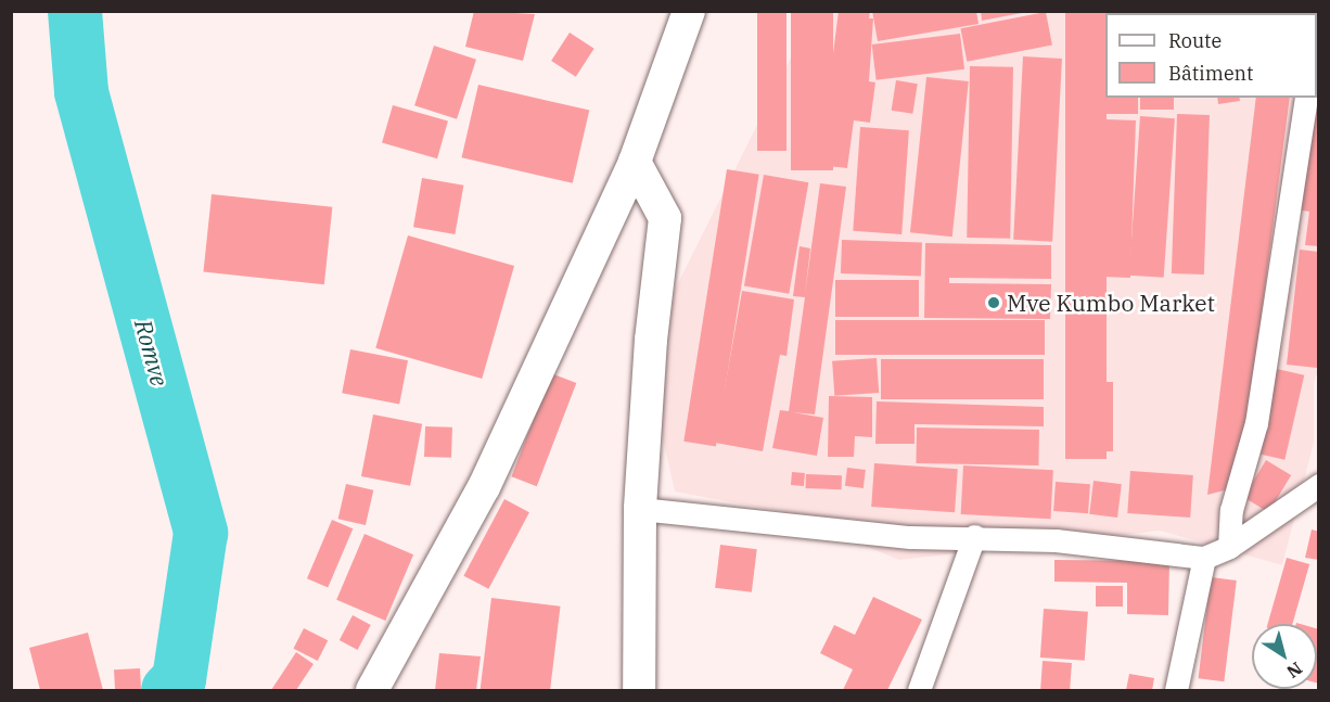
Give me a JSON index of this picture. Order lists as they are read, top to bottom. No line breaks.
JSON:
{"water":["Romve"],"places":["Mve Kumbo Market"],"legend":["Route","Bâtiment"],"north":"bottom right"}
